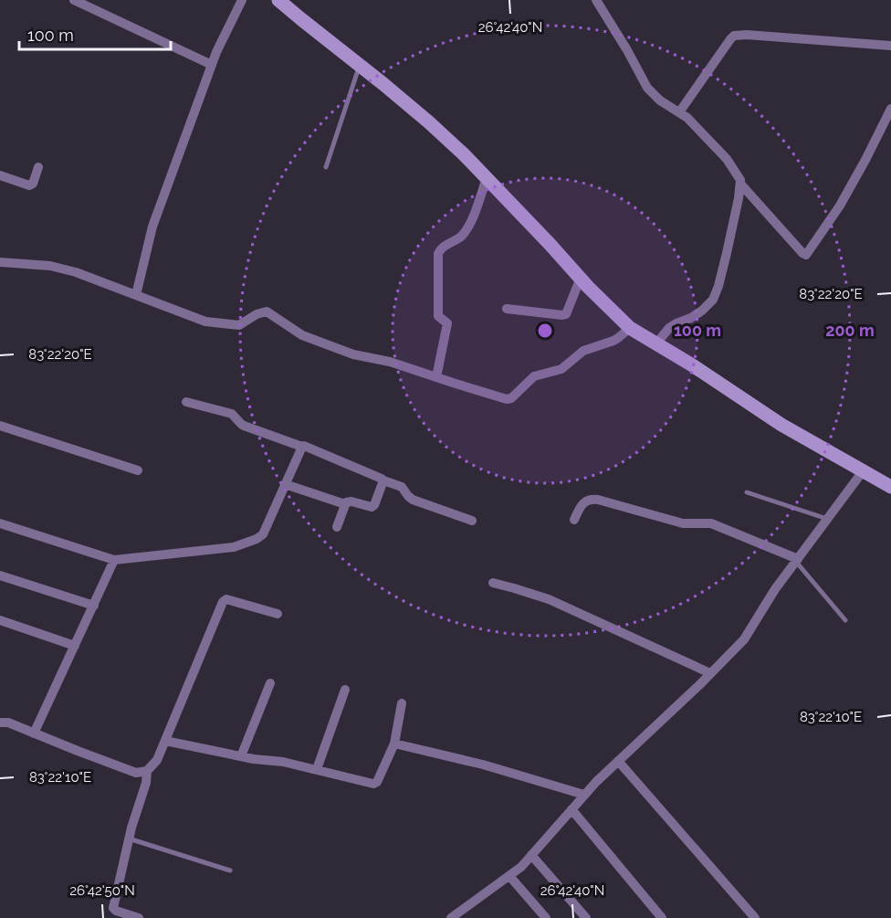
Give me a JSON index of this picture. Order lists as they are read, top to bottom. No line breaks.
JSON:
{"scale_bar":"100 m","coordinates":["26°42'40\"N","83°22'20\"E","83°22'10\"E","26°42'50\"N"],"rings":["100 m","200 m"]}
